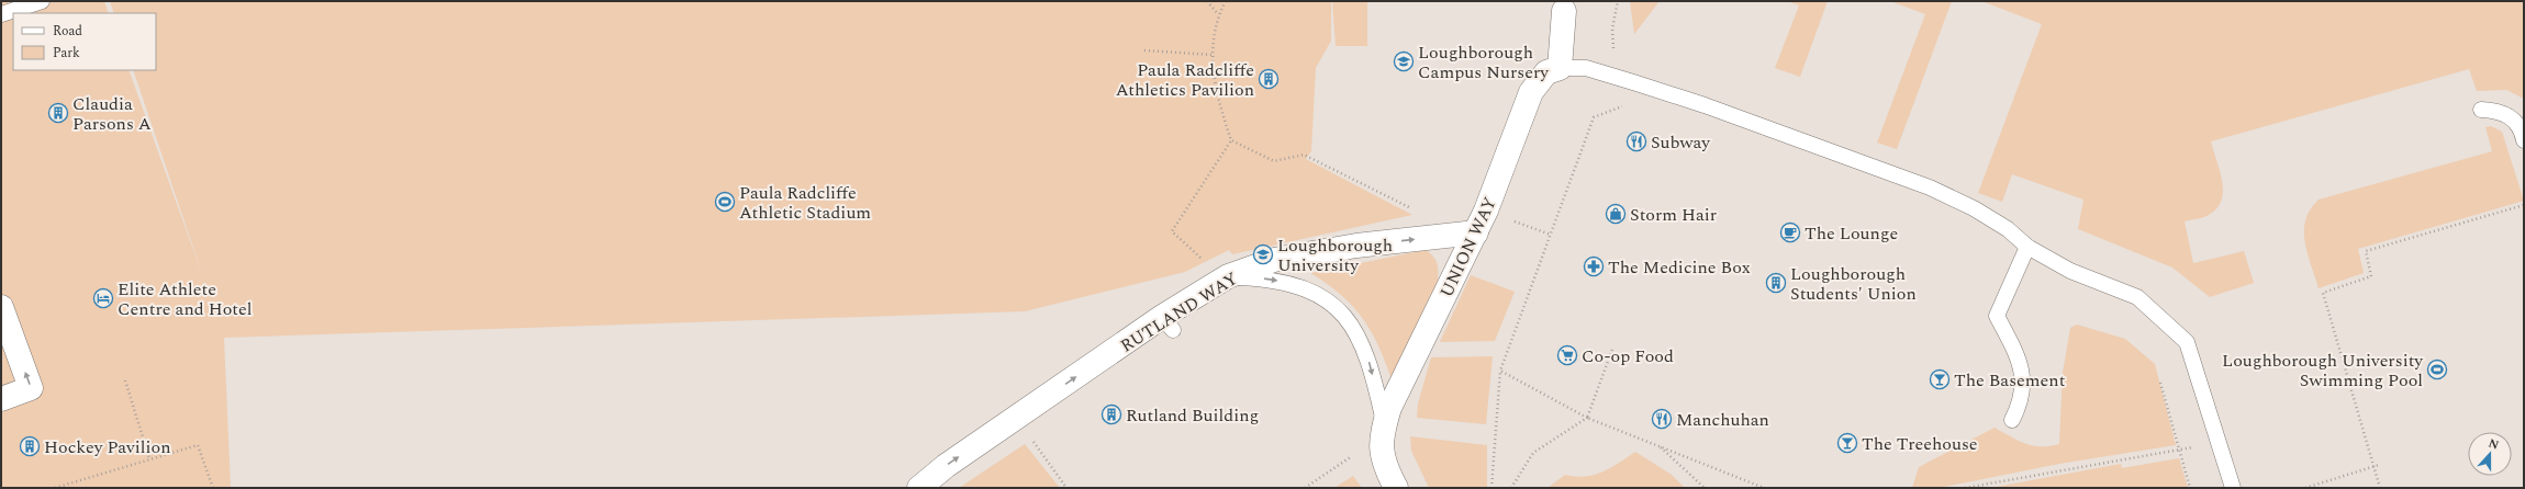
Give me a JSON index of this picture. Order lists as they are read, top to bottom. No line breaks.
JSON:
{"streets":{"street":["UNION WAY","RUTLAND WAY"]},"crossings":[["UNION WAY","RUTLAND WAY"]],"one_way":["RUTLAND WAY"],"places":{"school or university":["Loughborough Campus Nursery","Loughborough University"],"building":["Paula Radcliffe Athletics Pavilion","Claudia Parsons A","Loughborough Students' Union","Rutland Building","Hockey Pavilion"],"restaurant":["Subway","Manchuhan"],"sports":["Paula Radcliffe Athletic Stadium","Loughborough University Swimming Pool"],"shop":["Storm Hair"],"cafe":["The Lounge"],"pharmacy":["The Medicine Box"],"hotel":["Elite Athlete Centre and Hotel"],"supermarket":["Co-op Food"],"bar":["The Basement","The Treehouse"]},"legend":["Road","Park"],"north":"top"}
